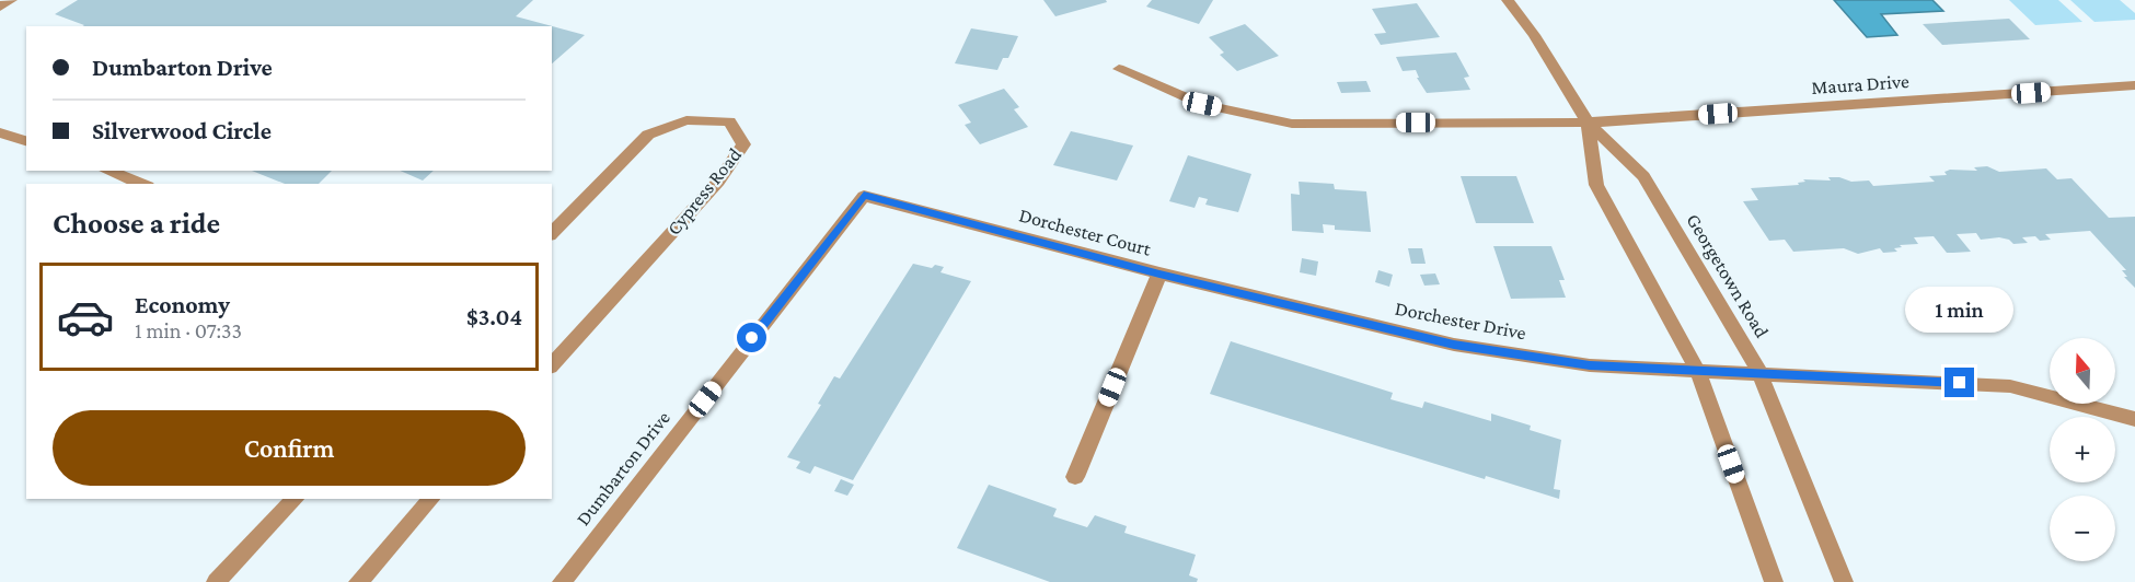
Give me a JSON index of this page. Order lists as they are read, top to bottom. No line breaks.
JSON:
{"streets":{"street":["Maura Drive","Cypress Road","Dorchester Court","Georgetown Road","Dorchester Drive","Dumbarton Drive"]},"crossings":[["Maura Drive","Georgetown Road"],["Dorchester Court","Dorchester Drive"],["Dorchester Court","Dumbarton Drive"],["Georgetown Road","Dorchester Drive"]],"north":"top","page":{"banner":["Dumbarton Drive","Silverwood Circle"],"heading":"Choose a ride","list":[{"name":"Economy","note":"1 min · 07:33","value":"$3.04"}],"bubble":"1 min","map_buttons":["+","−"],"buttons":"Confirm"}}
